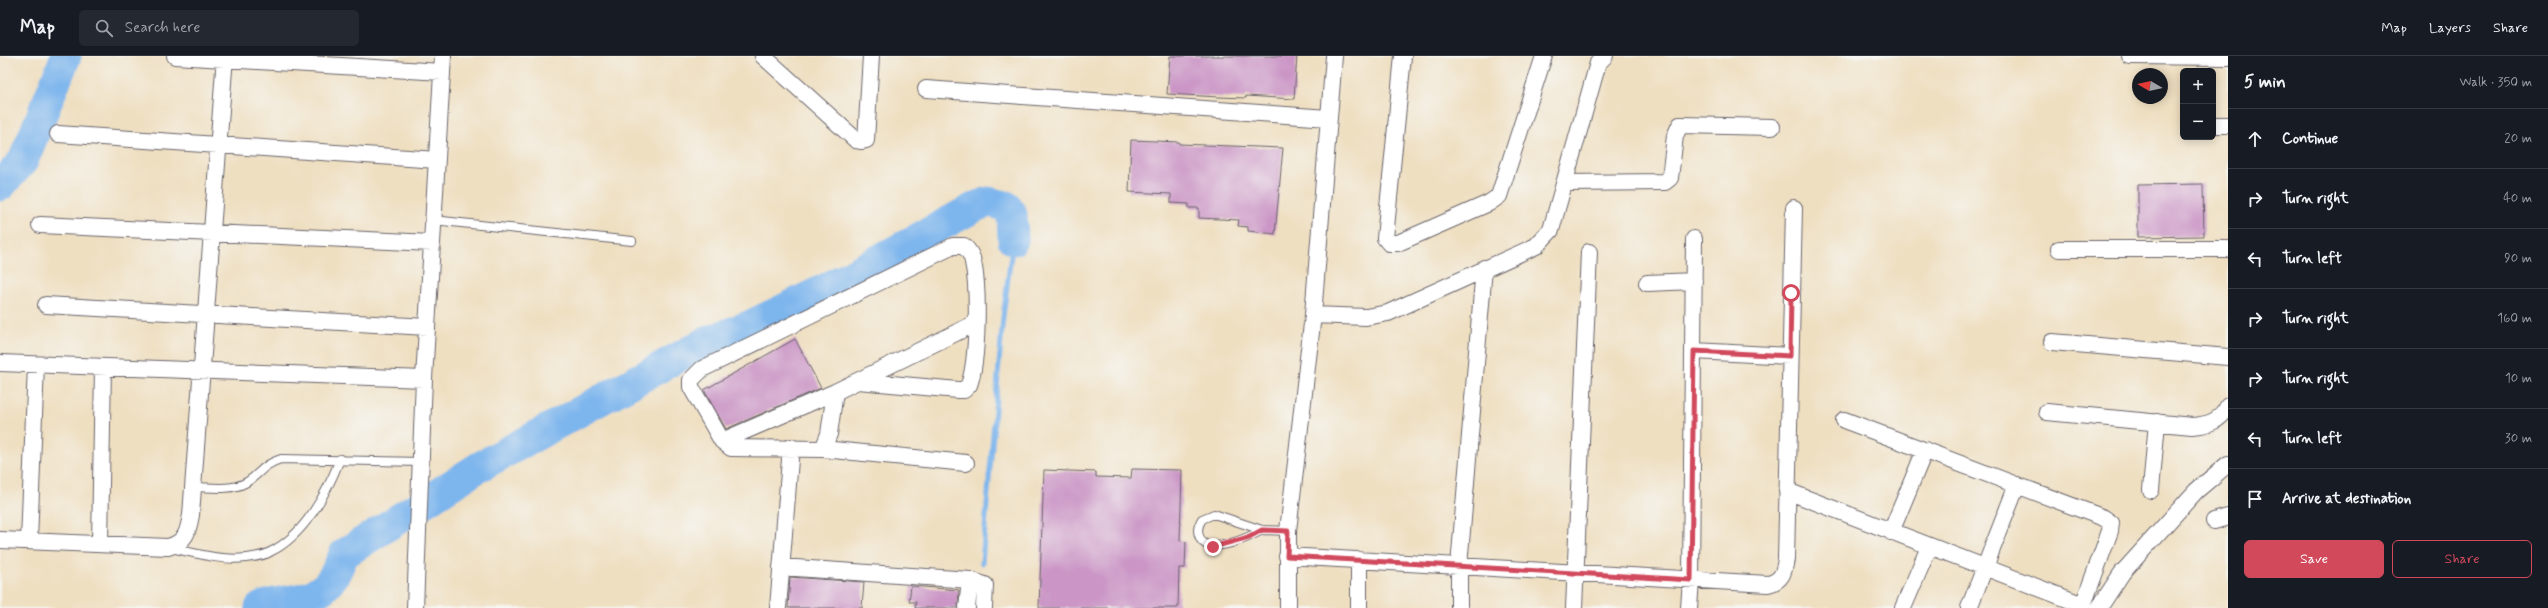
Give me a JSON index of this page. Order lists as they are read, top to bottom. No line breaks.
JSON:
{"north":"left","page":{"header":"Map","search":"Search here","nav":["Map","Layers","Share"],"heading":["5 min","Walk · 350 m"],"map_buttons":["+","−"],"list":[["Continue","20 m"],["Turn right","40 m"],["Turn left","90 m"],["Turn right","160 m"],["Turn right","10 m"],["Turn left","30 m"],"Arrive at destination"],"buttons":["Save","Share"]}}
